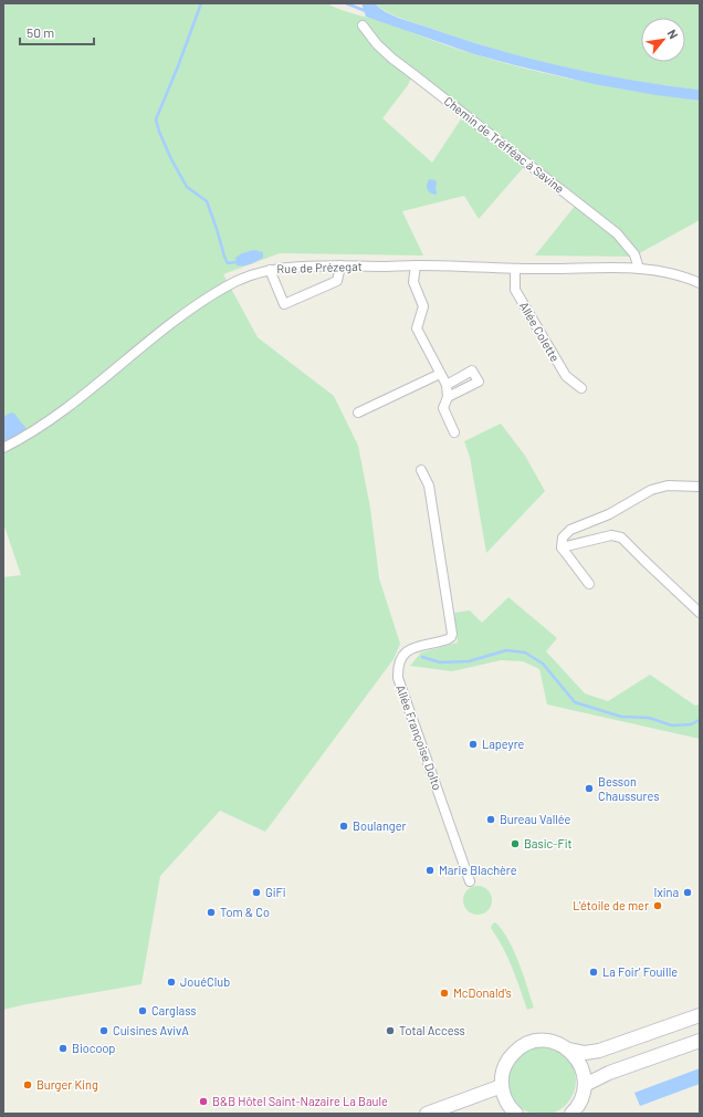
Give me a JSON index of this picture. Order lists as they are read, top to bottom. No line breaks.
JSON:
{"streets":{"street":["Chemin de Tréfféac à Savine","Rue de Prézegat","Allée Colette","Allée Françoise Dolto"]},"crossings":[["Chemin de Tréfféac à Savine","Rue de Prézegat"],["Rue de Prézegat","Allée Colette"]],"places":["Lapeyre","Besson Chaussures","Bureau Vallée","Boulanger","Basic-Fit","Marie Blachère","GiFi","Ixina","L'étoile de mer","Tom & Co","La Foir' Fouille","JouéClub","McDonald's","Carglass","Cuisines AvivA","Total Access","Biocoop","Burger King","B&B Hôtel Saint-Nazaire La Baule"],"scale_bar":"50 m","north":"top right"}
